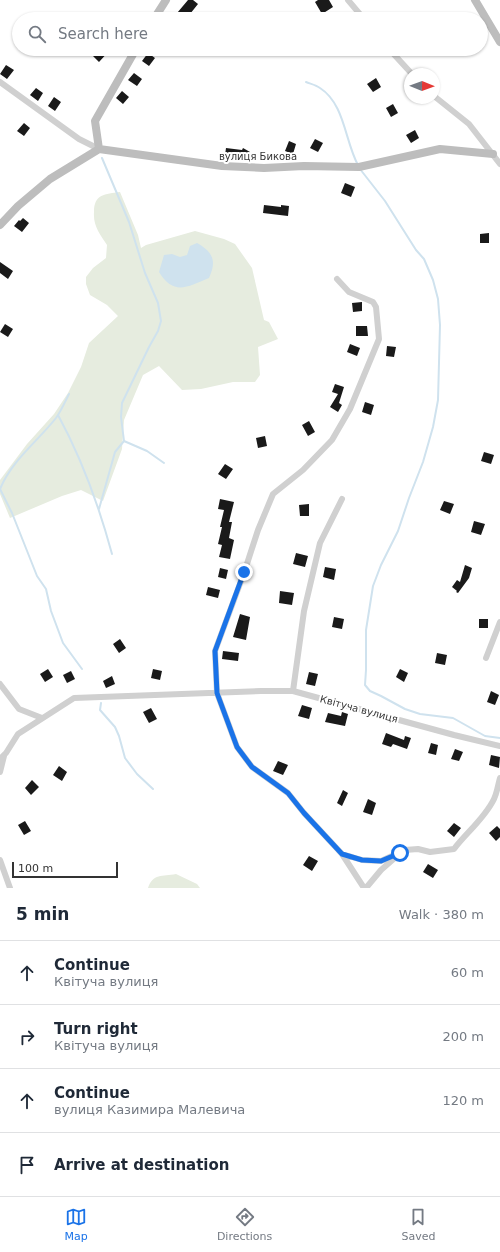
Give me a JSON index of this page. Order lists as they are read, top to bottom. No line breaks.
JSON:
{"streets":{"street":["вулиця Бикова","Квітуча вулиця"]},"scale_bar":"100 m","north":"right","page":{"search":"Search here","scale":"100 m","heading":["5 min","Walk · 380 m"],"list":[["Continue","Квітуча вулиця","60 m"],["Turn right","Квітуча вулиця","200 m"],["Continue","вулиця Казимира Малевича","120 m"],"Arrive at destination"],"nav":["Map","Directions","Saved"]}}
